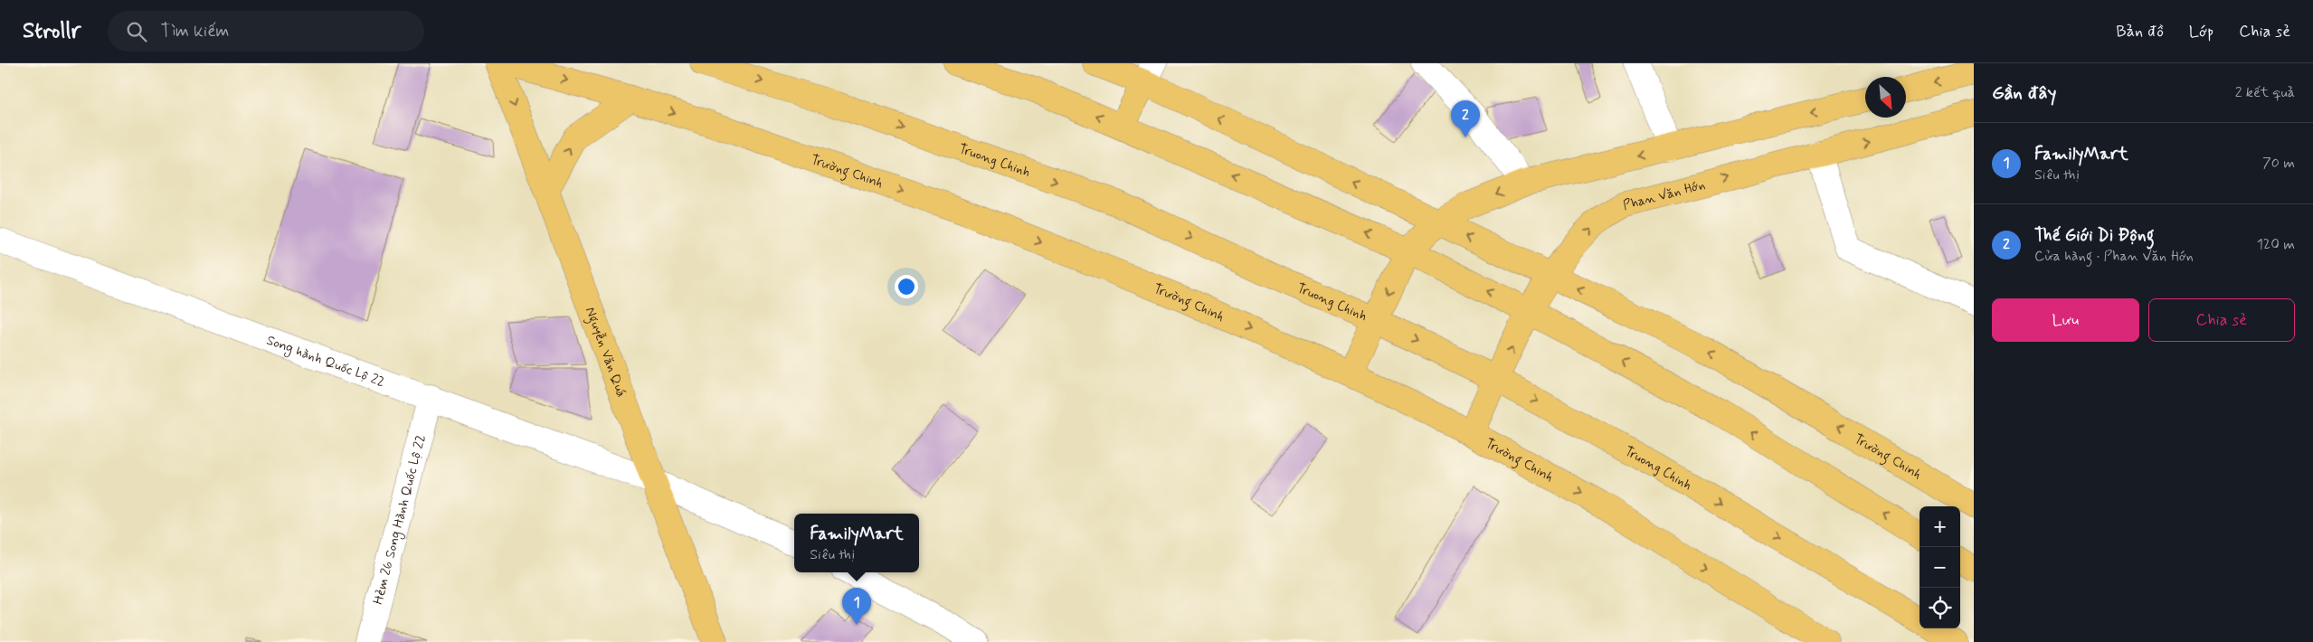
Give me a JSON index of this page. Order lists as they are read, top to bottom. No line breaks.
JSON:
{"streets":{"main road":["Truong Chinh","Trường Chinh","Phan Văn Hớn","Nguyễn Văn Quá"],"street":["Song hành Quốc Lộ 22","Hẻm 26 Song Hành Quốc Lộ 22"]},"crossings":[["Truong Chinh","Phan Văn Hớn"],["Trường Chinh","Phan Văn Hớn"],["Nguyễn Văn Quá","Song hành Quốc Lộ 22"],["Song hành Quốc Lộ 22","Hẻm 26 Song Hành Quốc Lộ 22"]],"north":"bottom right","page":{"header":"Strollr","search":"Tìm kiếm","nav":["Bản đồ","Lớp","Chia sẻ"],"heading":["Gần đây","2 kết quả"],"pins":["2","1"],"list":[{"mark":"1","name":"FamilyMart","note":"Siêu thị","value":"70 m"},{"mark":"2","name":"Thế Giới Di Động","note":"Cửa hàng · Phan Văn Hớn","value":"120 m"}],"buttons":["Lưu","Chia sẻ"],"map_buttons":["+","−"],"popup":["FamilyMart","Siêu thị"]}}
